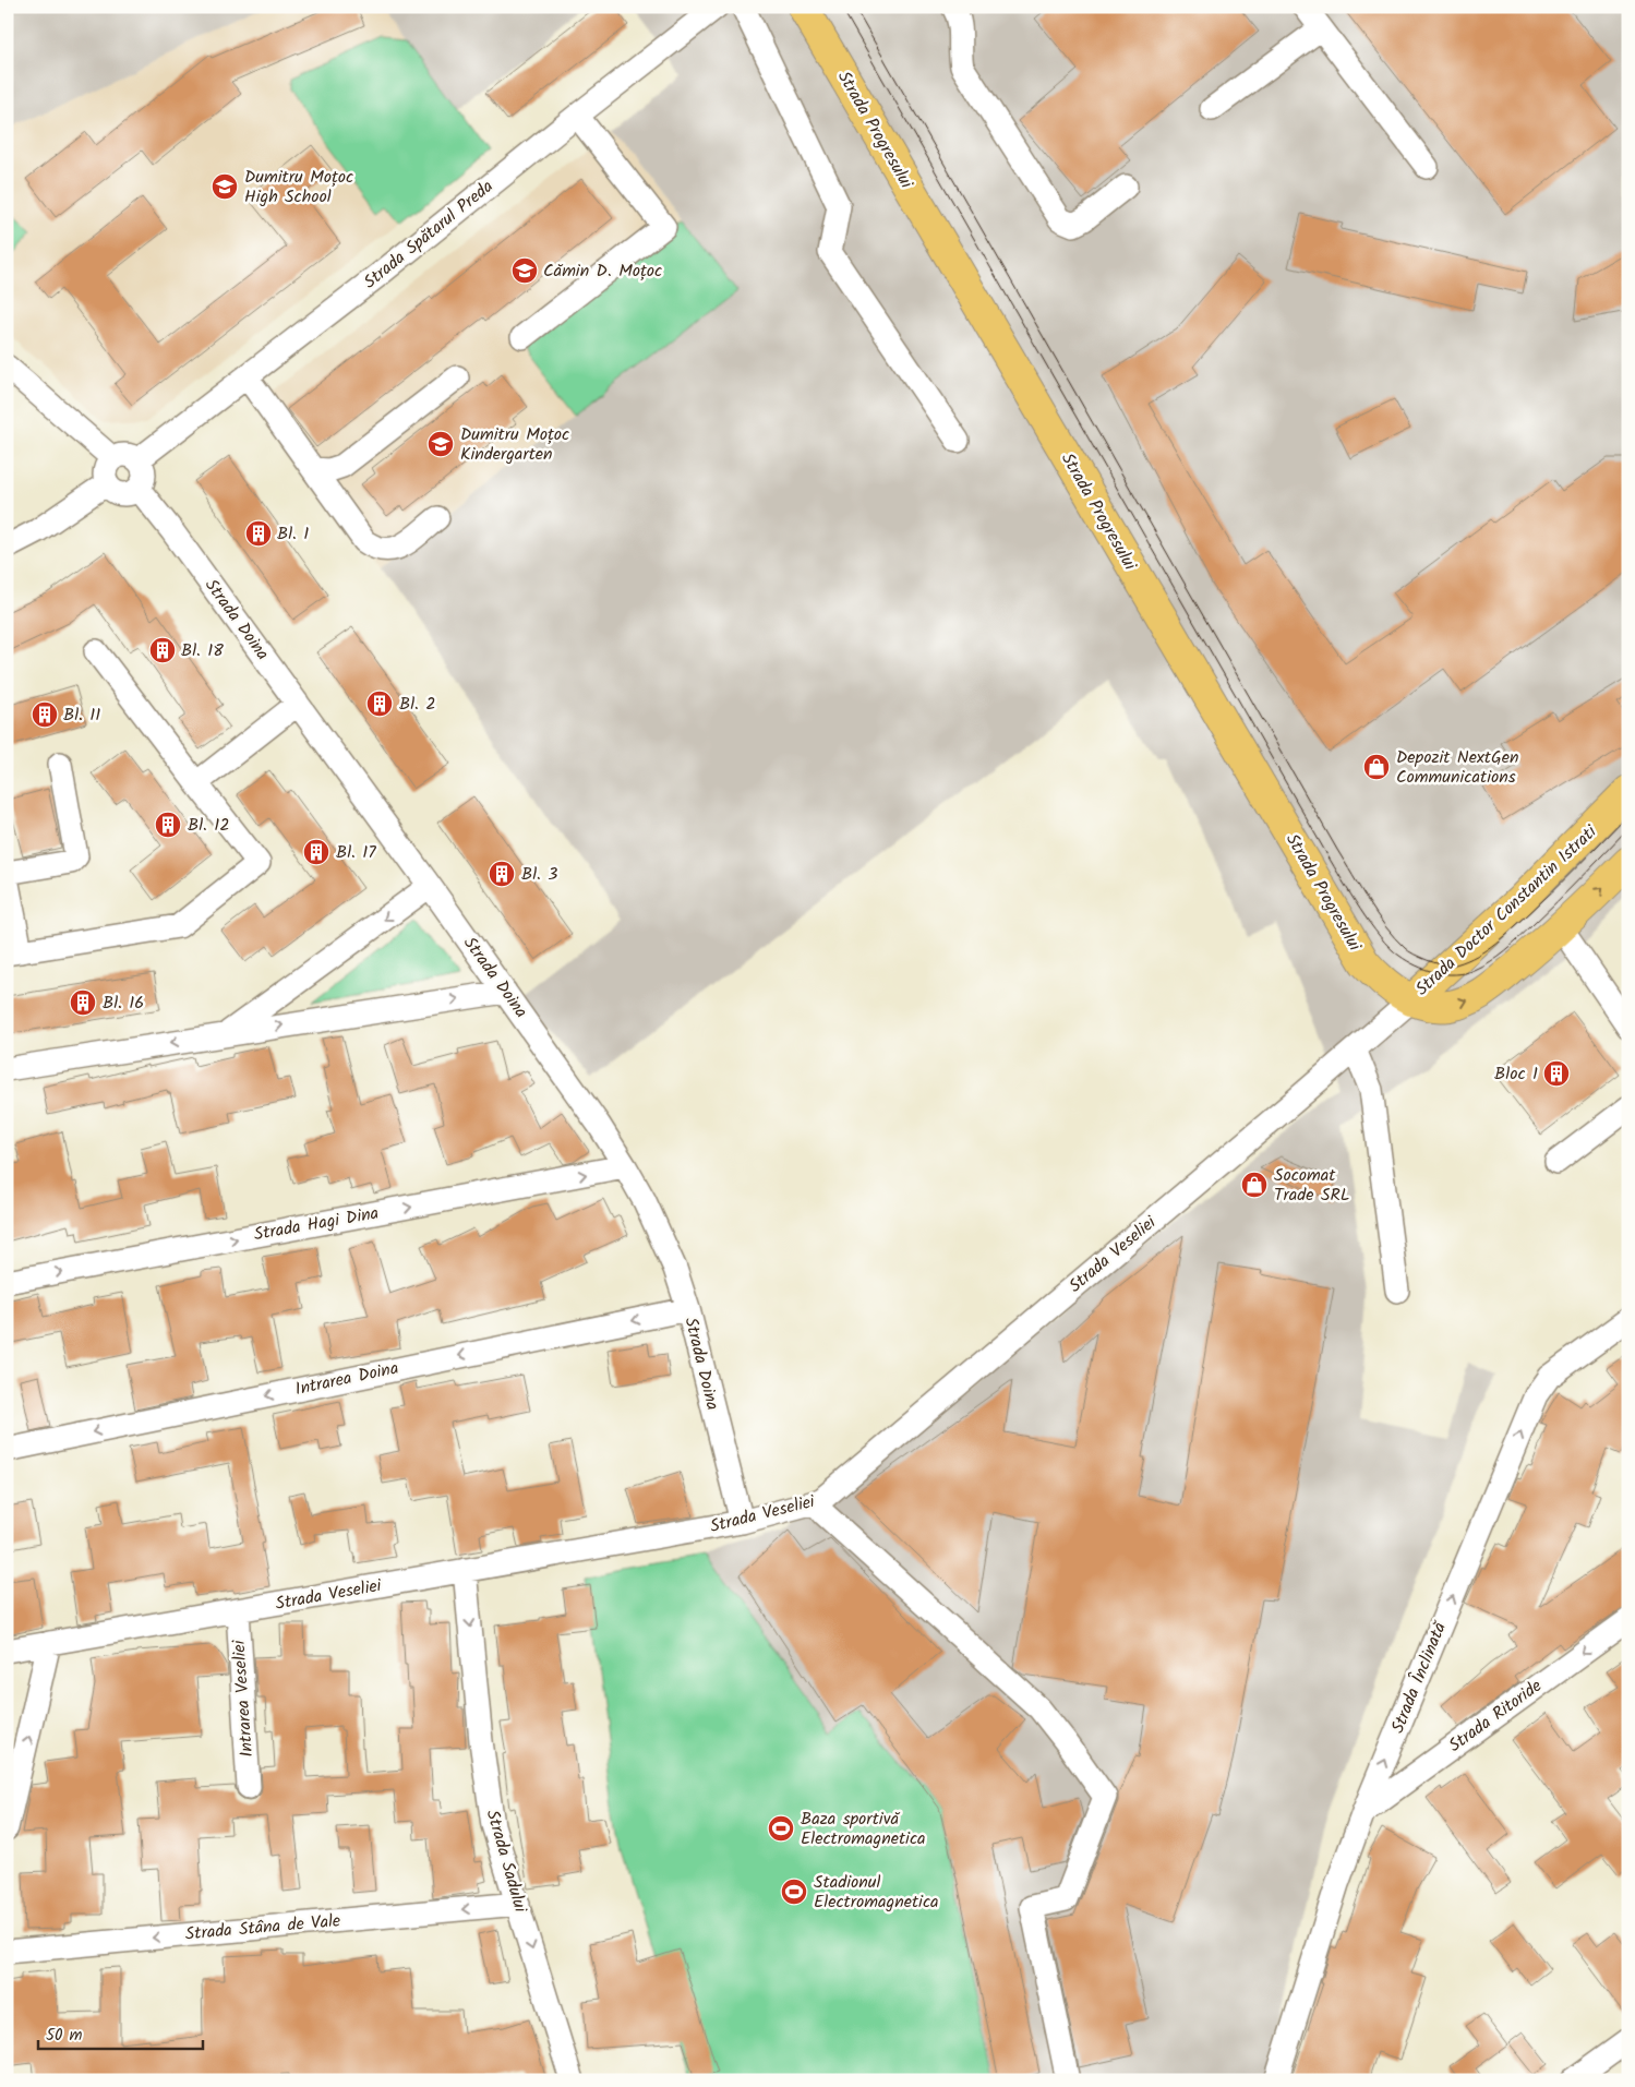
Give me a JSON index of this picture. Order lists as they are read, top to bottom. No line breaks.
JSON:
{"streets":{"main road":["Strada Progresului","Strada Doctor Constantin Istrati"],"street":["Strada Spătarul Preda","Strada Doina","Strada Hagi Dina","Strada Veseliei","Intrarea Doina","Strada Înclinată","Intrarea Veseliei","Strada Ritoride","Strada Sadului","Strada Stâna de Vale"]},"crossings":[["Strada Progresului","Strada Doctor Constantin Istrati"],["Strada Progresului","Strada Veseliei"],["Strada Spătarul Preda","Strada Doina"],["Strada Doina","Strada Hagi Dina"],["Strada Doina","Strada Veseliei"],["Strada Doina","Intrarea Doina"],["Strada Doctor Constantin Istrati","Strada Veseliei"],["Strada Veseliei","Intrarea Veseliei"],["Strada Veseliei","Strada Sadului"],["Strada Înclinată","Strada Ritoride"],["Strada Sadului","Strada Stâna de Vale"]],"one_way":["Intrarea Doina","Strada Înclinată","Strada Ritoride","Strada Sadului","Strada Stâna de Vale"],"places":{"school or university":["Dumitru Moțoc High School","Cămin D. Moțoc","Dumitru Moțoc Kindergarten"],"building":["Bl. 1","Bl. 18","Bl. 2","Bl. 11","Bl. 12","Bl. 17","Bl. 3","Bl. 16","Bloc 1"],"shop":["Depozit NextGen Communications","Socomat Trade SRL"],"sports":["Baza sportivă Electromagnetica","Stadionul Electromagnetica"]},"scale_bar":"50 m"}
